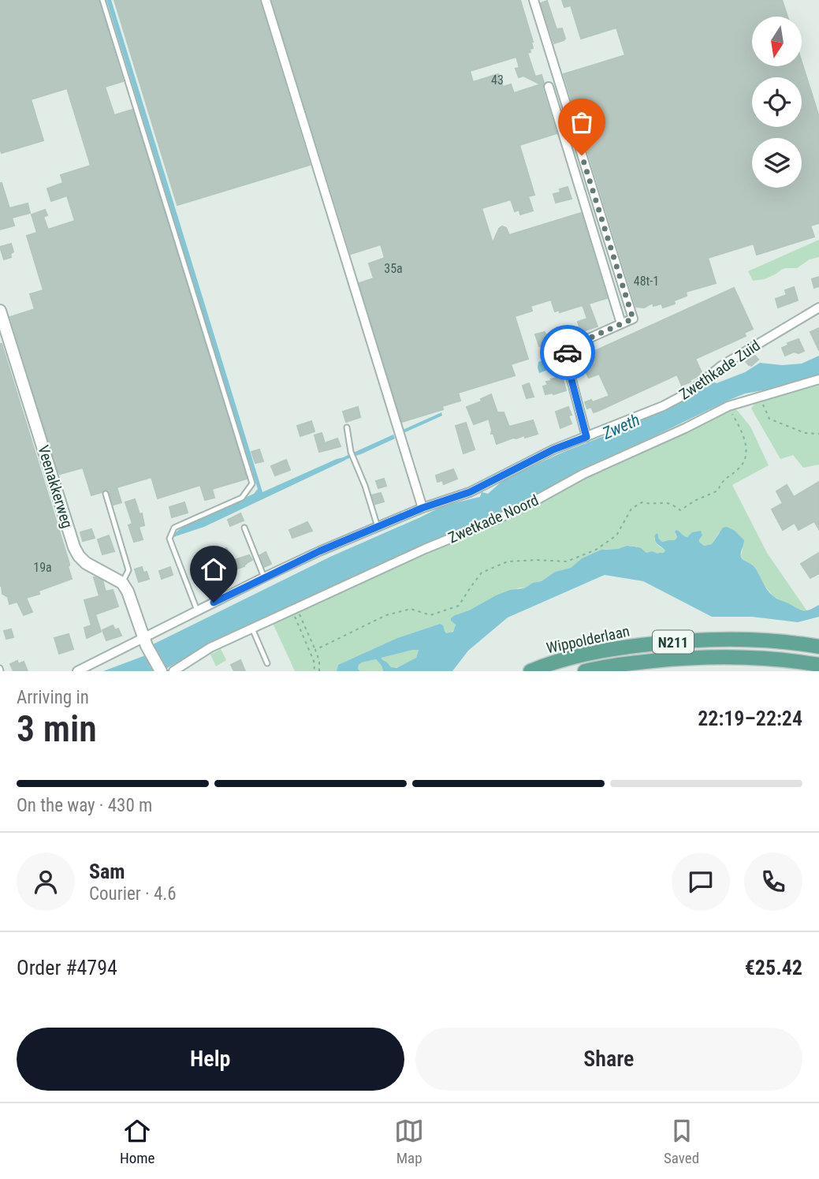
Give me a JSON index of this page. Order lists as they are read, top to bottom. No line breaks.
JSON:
{"streets":{"main road":["Wippolderlaan","N211"],"street":["Zwethkade Zuid","Veenakkerweg","Zwetkade Noord"]},"water":["Zweth"],"house_numbers":["43","35a","48t-1","19a"],"north":"bottom","page":{"heading":["3 min","Arriving in","22:19–22:24"],"panel":["Sam","Courier · 4.6","Order #4794","€25.42"],"bar":"On the way · 430 m","buttons":["Help","Share"],"tabs":["Home","Map","Saved"]}}
